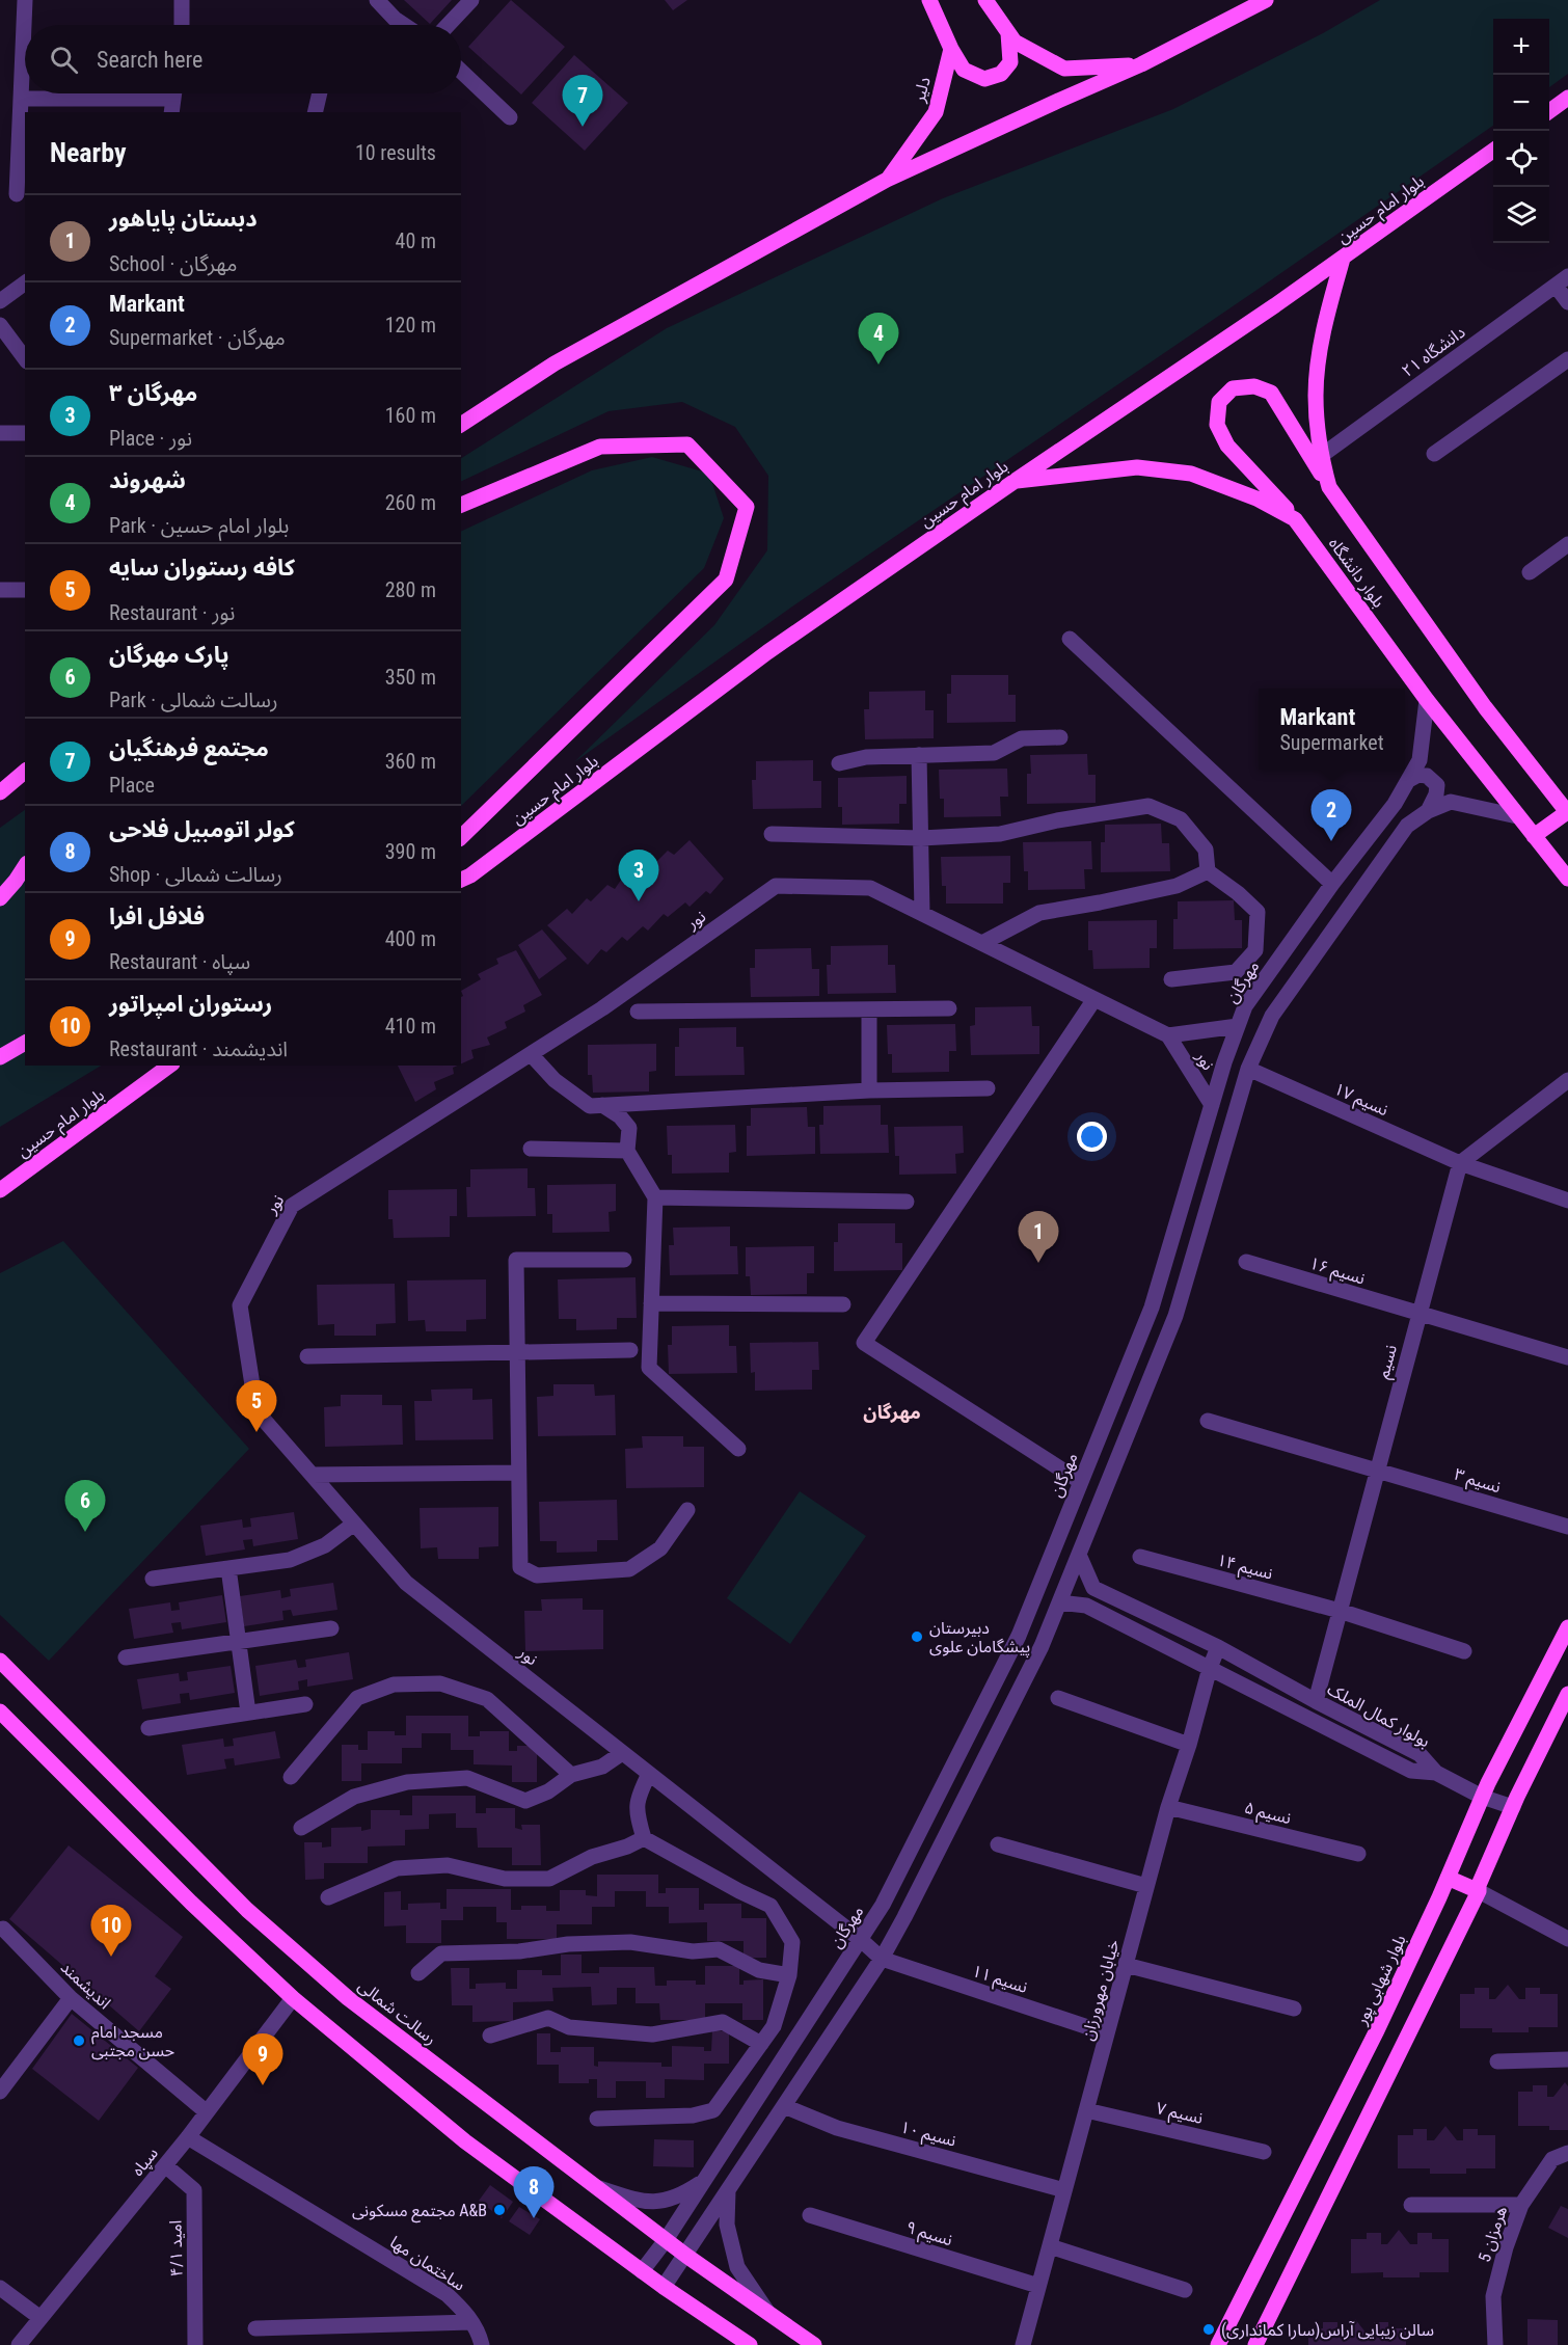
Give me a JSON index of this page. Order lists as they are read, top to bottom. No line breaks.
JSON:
{"streets":{"main road":["دلیر","بلوار امام حسین","بلوار دانشگاه","بلوار شهابی پور","رسالت شمالی"],"street":["دانشگاه ۲۱","نور","مهرگان","نسیم ۱۷","نسیم ۱۶","نسیم","نسیم ۳","نسیم ۱۴","بولوار کمال الملک","نسیم ۵","نسیم ۱۱","اندیشمند","خیابان مهرورزان","نسیم ۷","نسیم ۱۰","سپاه","نسیم ۹","هرمزان 5","امید ۴/۱","ساختمان مها"]},"crossings":[["بلوار امام حسین","بلوار دانشگاه"],["دانشگاه ۲۱","بلوار دانشگاه"],["بلوار دانشگاه","مهرگان"],["نور","مهرگان"],["نور","نسیم ۱۱"],["مهرگان","رسالت شمالی"],["نسیم ۱۷","نسیم"],["نسیم ۱۶","نسیم"],["نسیم","نسیم ۳"],["نسیم","نسیم ۱۴"],["نسیم","بولوار کمال الملک"],["بولوار کمال الملک","خیابان مهرورزان"],["نسیم ۵","خیابان مهرورزان"],["نسیم ۱۱","خیابان مهرورزان"],["اندیشمند","سپاه"],["خیابان مهرورزان","نسیم ۷"],["خیابان مهرورزان","نسیم ۱۰"],["خیابان مهرورزان","نسیم ۹"],["سپاه","امید ۴/۱"],["سپاه","ساختمان مها"]],"districts":["مهرگان"],"places":["دبیرستان پیشگامان علوی","مسجد امام حسن مجتبی","مجتمع مسکونی A&B","سالن زیبایی آراس(سارا کمانداری)"],"page":{"map_buttons":["+","−"],"search":"Search here","pins":["7","4","2","3","1","5","6","10","9","8"],"heading":["Nearby","10 results"],"list":[{"mark":"1","name":"دبستان پایاهور","note":"School · مهرگان","value":"40 m"},{"mark":"2","name":"Markant","note":"Supermarket · مهرگان","value":"120 m"},{"mark":"3","name":"مهرگان ۳","note":"Place · نور","value":"160 m"},{"mark":"4","name":"شهروند","note":"Park · بلوار امام حسین","value":"260 m"},{"mark":"5","name":"کافه رستوران سایه","note":"Restaurant · نور","value":"280 m"},{"mark":"6","name":"پارک مهرگان","note":"Park · رسالت شمالی","value":"350 m"},{"mark":"7","name":"مجتمع فرهنگیان","note":"Place","value":"360 m"},{"mark":"8","name":"کولر اتومبیل فلاحی","note":"Shop · رسالت شمالی","value":"390 m"},{"mark":"9","name":"فلافل افرا","note":"Restaurant · سپاه","value":"400 m"},{"mark":"10","name":"رستوران امپراتور","note":"Restaurant · اندیشمند","value":"410 m"}],"popup":["Markant","Supermarket"]}}
